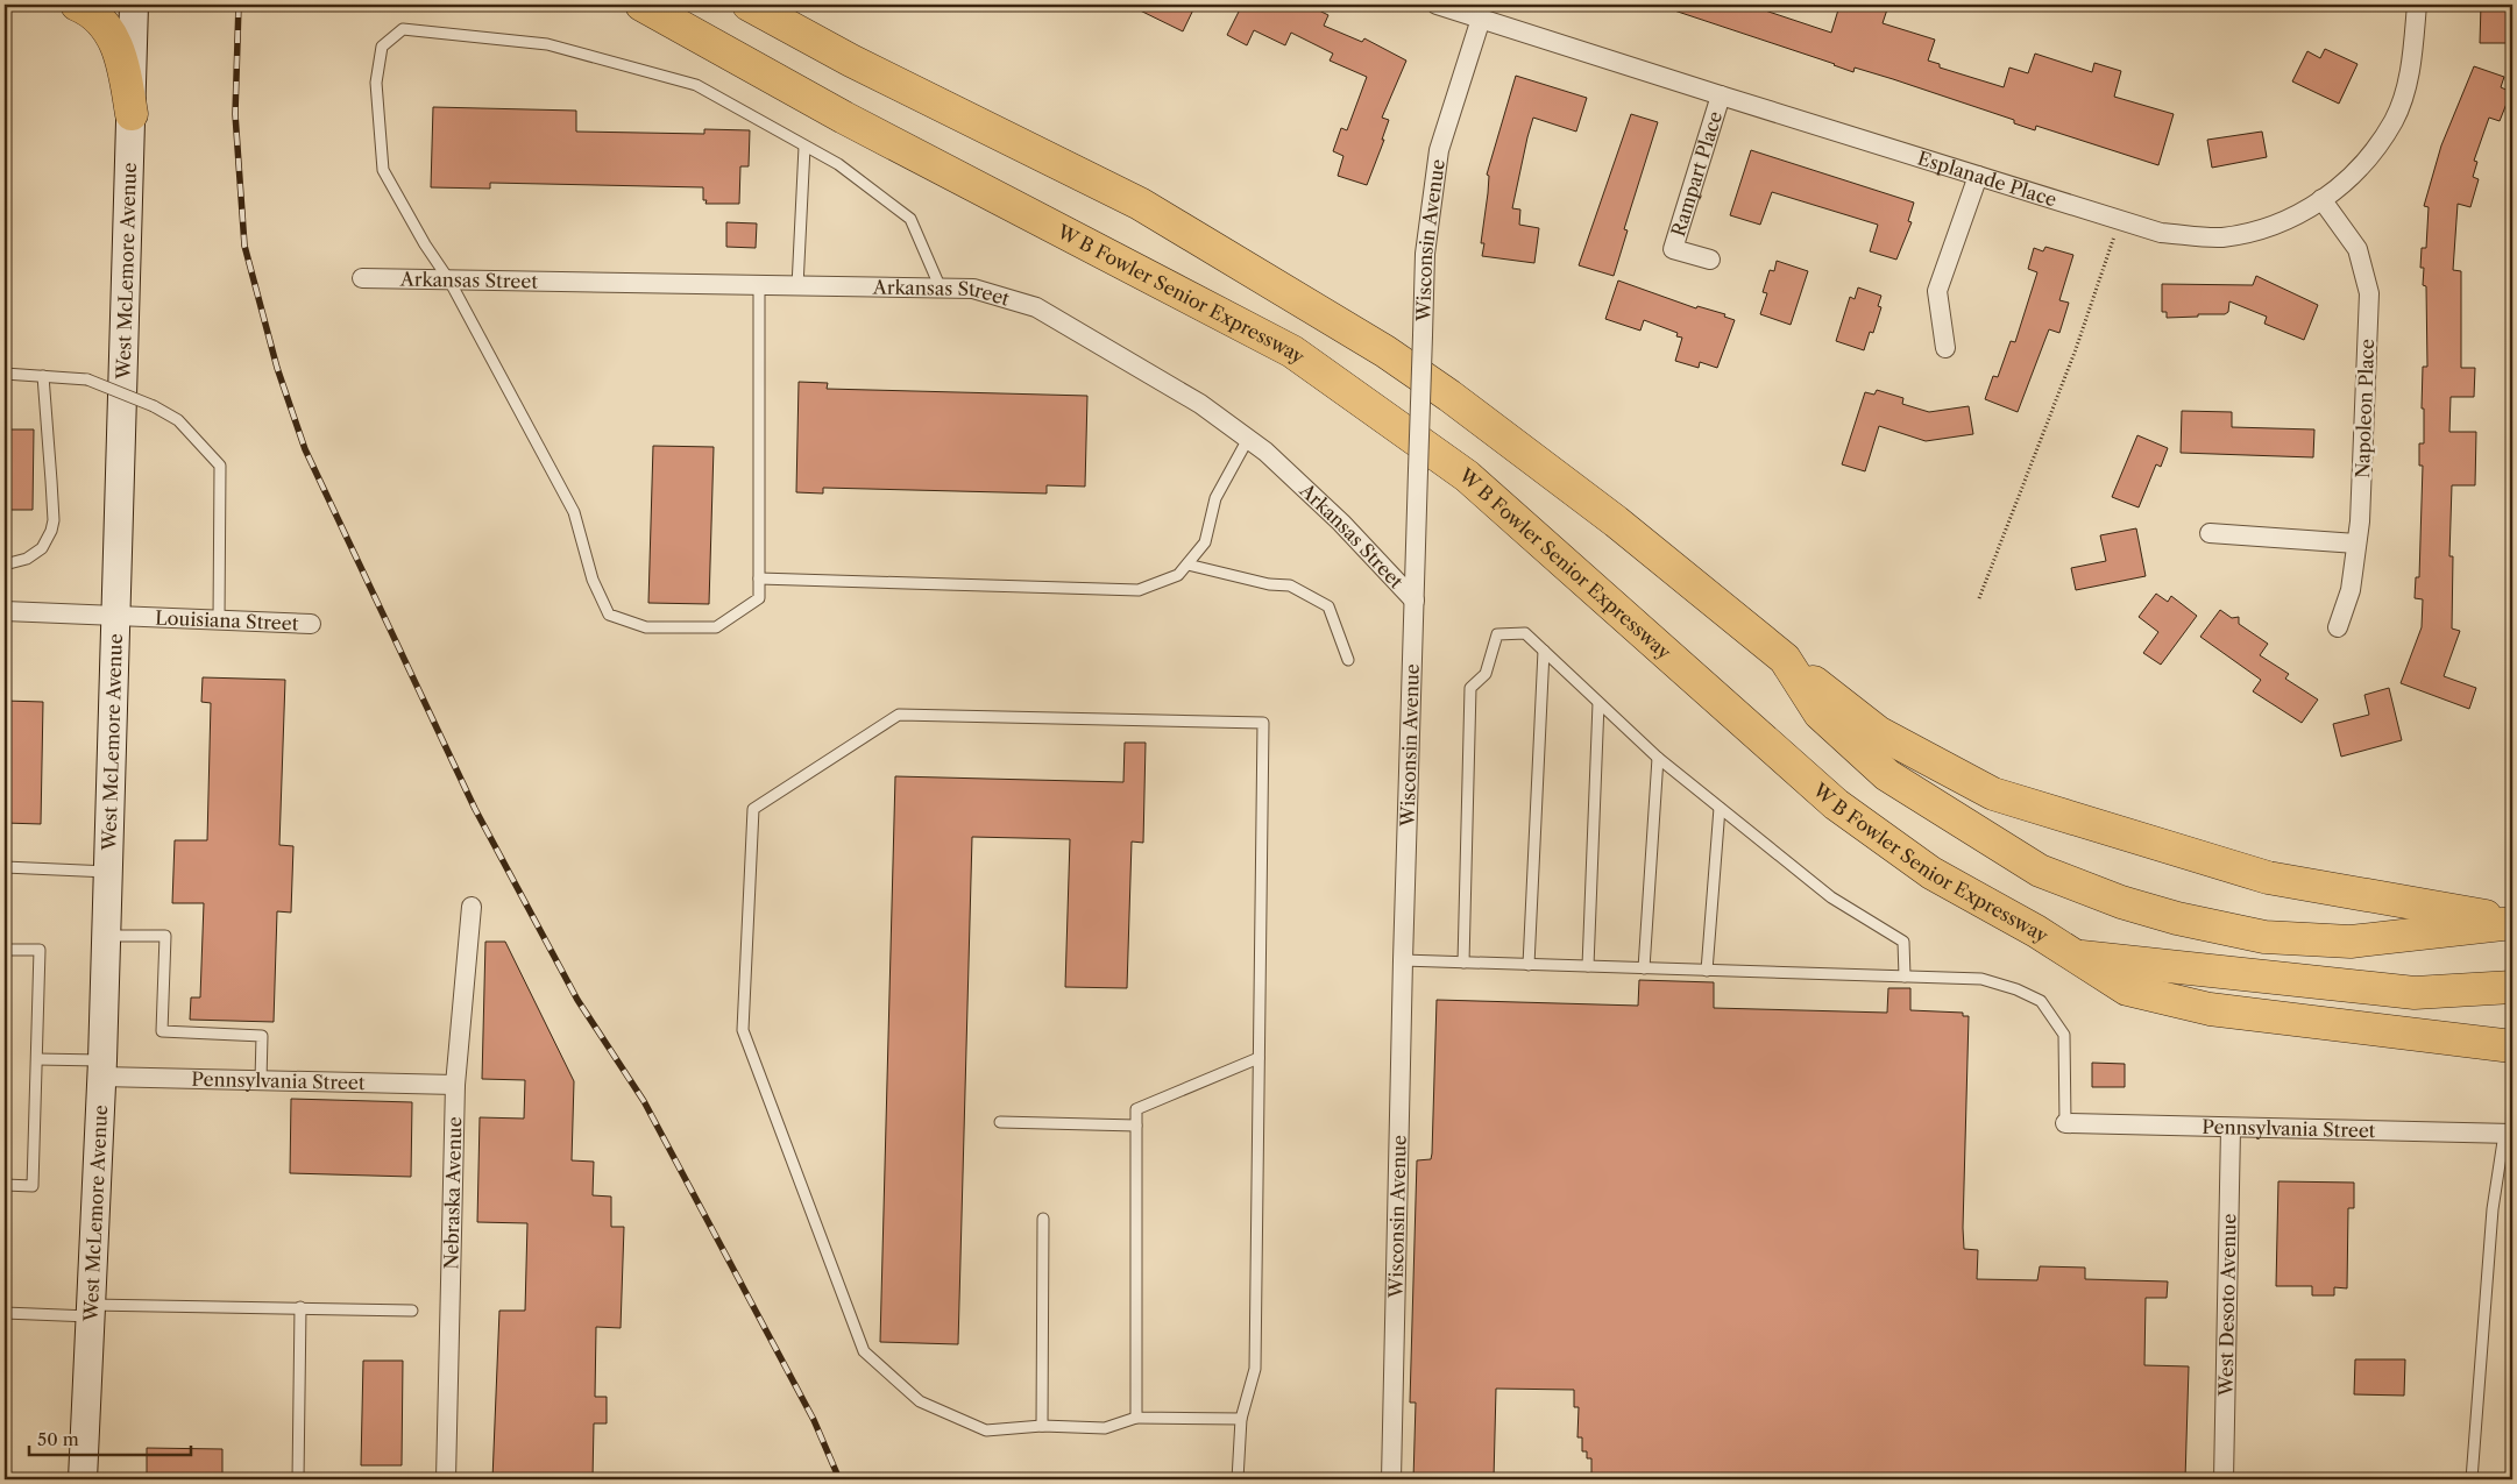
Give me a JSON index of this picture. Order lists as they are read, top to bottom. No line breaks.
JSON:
{"streets":{"highway":["W B Fowler Senior Expressway"],"main road":["West McLemore Avenue"],"street":["Rampart Place","Esplanade Place","Wisconsin Avenue","Arkansas Street","Napoleon Place","Louisiana Street","Pennsylvania Street","Nebraska Avenue","West Desoto Avenue"]},"crossings":[["Rampart Place","Esplanade Place"],["Esplanade Place","Wisconsin Avenue"],["Esplanade Place","Napoleon Place"],["Wisconsin Avenue","Arkansas Street"],["West McLemore Avenue","Louisiana Street"],["West McLemore Avenue","Pennsylvania Street"],["Pennsylvania Street","Nebraska Avenue"],["Pennsylvania Street","West Desoto Avenue"]],"scale_bar":"50 m"}
